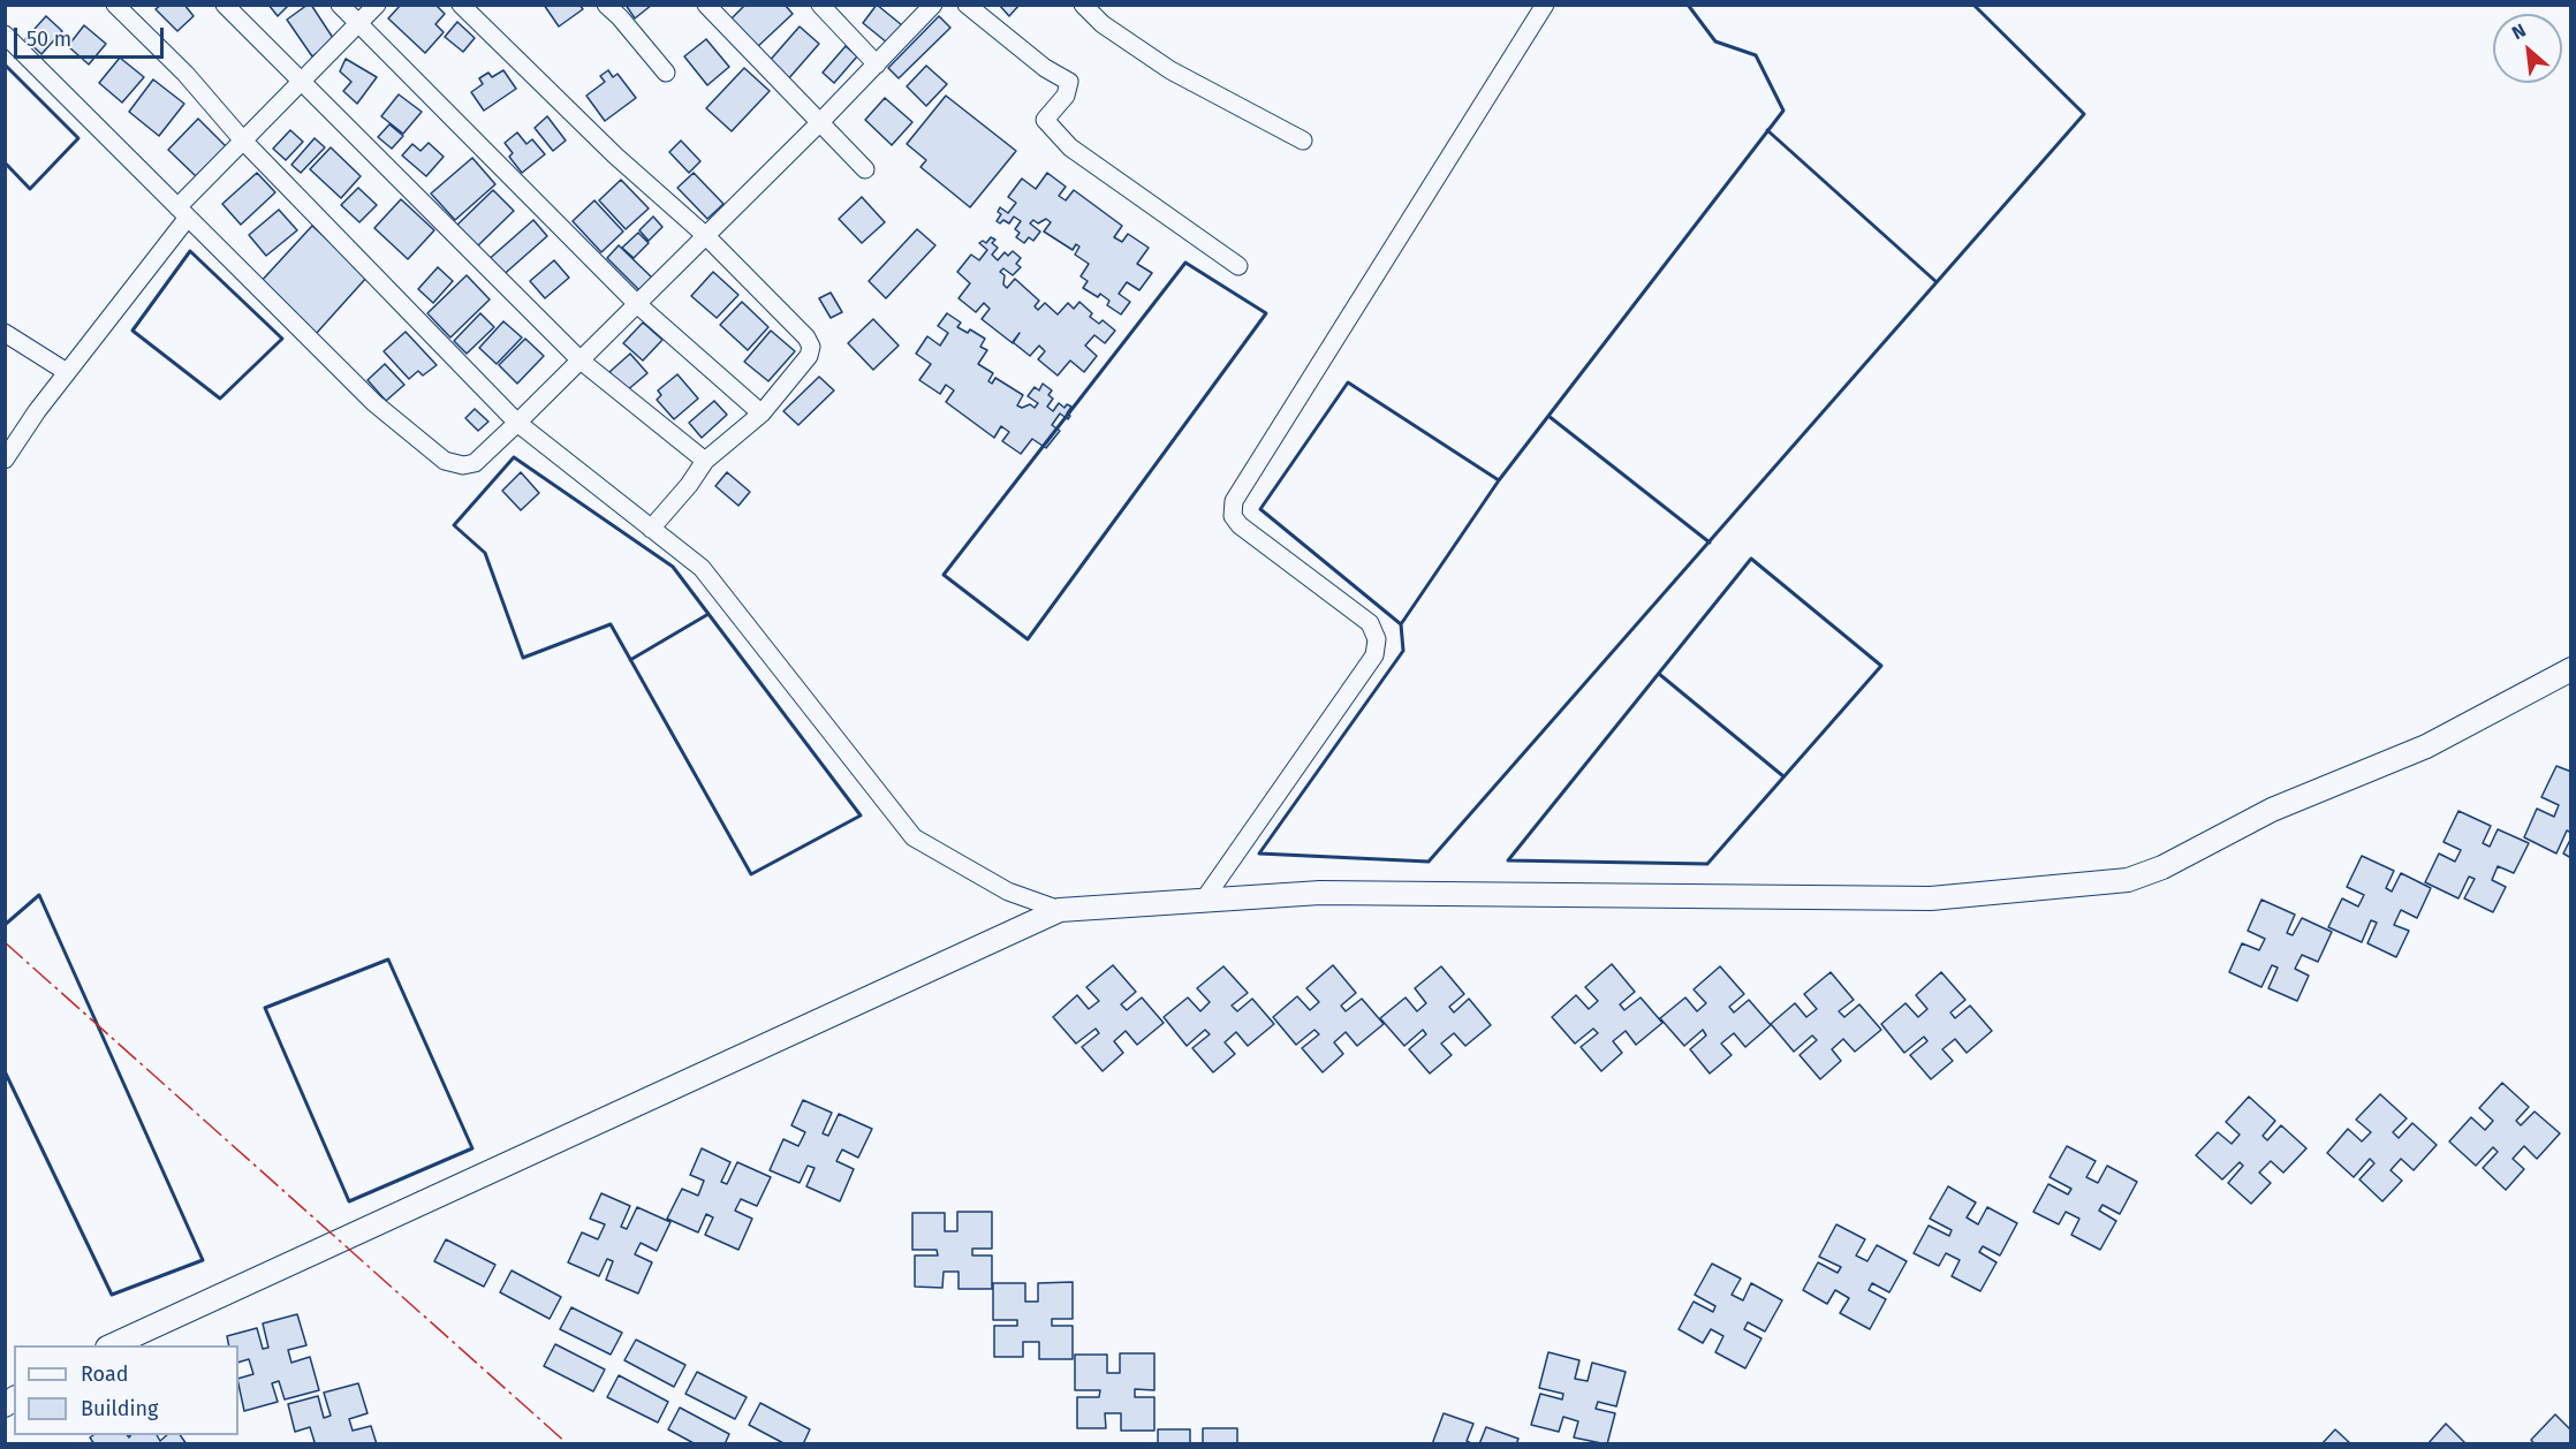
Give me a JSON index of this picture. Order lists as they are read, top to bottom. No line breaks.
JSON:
{"legend":["Road","Building"],"scale_bar":"50 m","north":"top left"}
